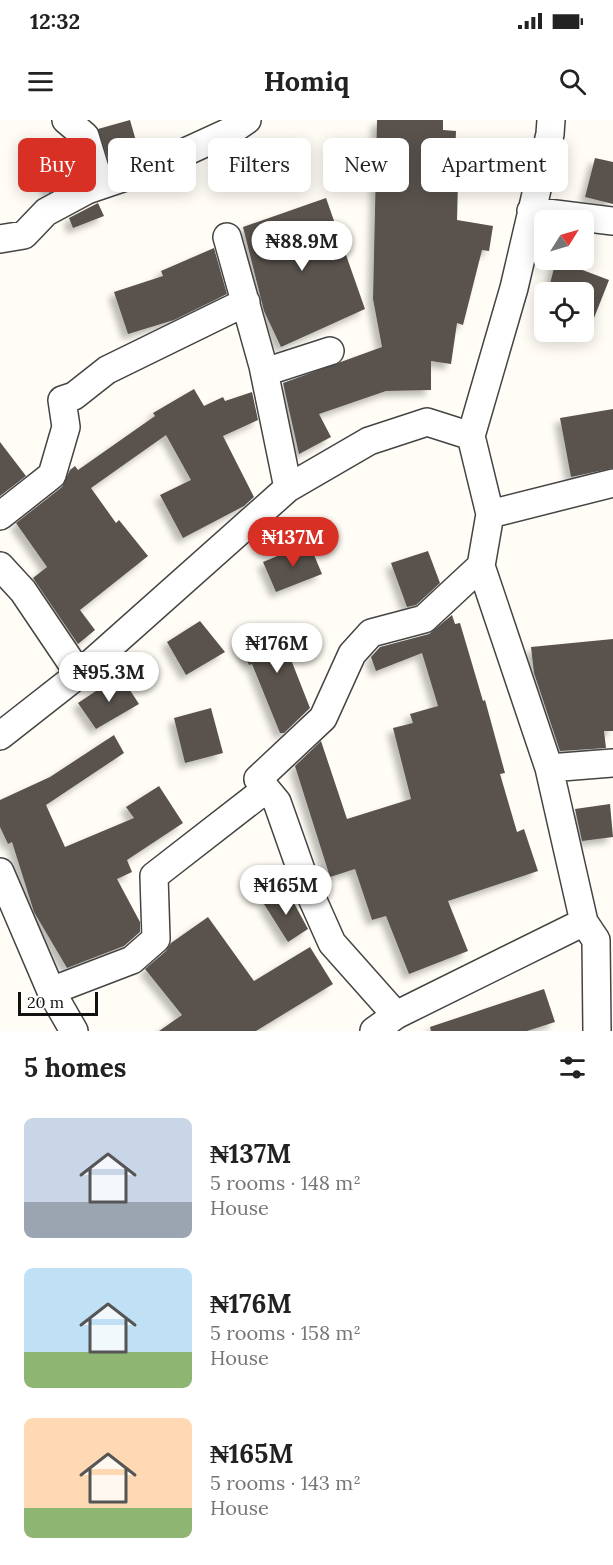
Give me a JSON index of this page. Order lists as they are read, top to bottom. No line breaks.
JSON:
{"scale_bar":"20 m","north":"top right","page":{"status":"12:32","header":"Homiq","chip":["Buy","Rent","Filters","New","Apartment"],"price":["₦88.9M","₦137M","₦176M","₦95.3M","₦165M"],"scale":"20 m","heading":"5 homes","list":[{"name":"₦137M","note":"5 rooms · 148 m² · House"},{"name":"₦176M","note":"5 rooms · 158 m² · House"},{"name":"₦165M","note":"5 rooms · 143 m² · House"}]}}
